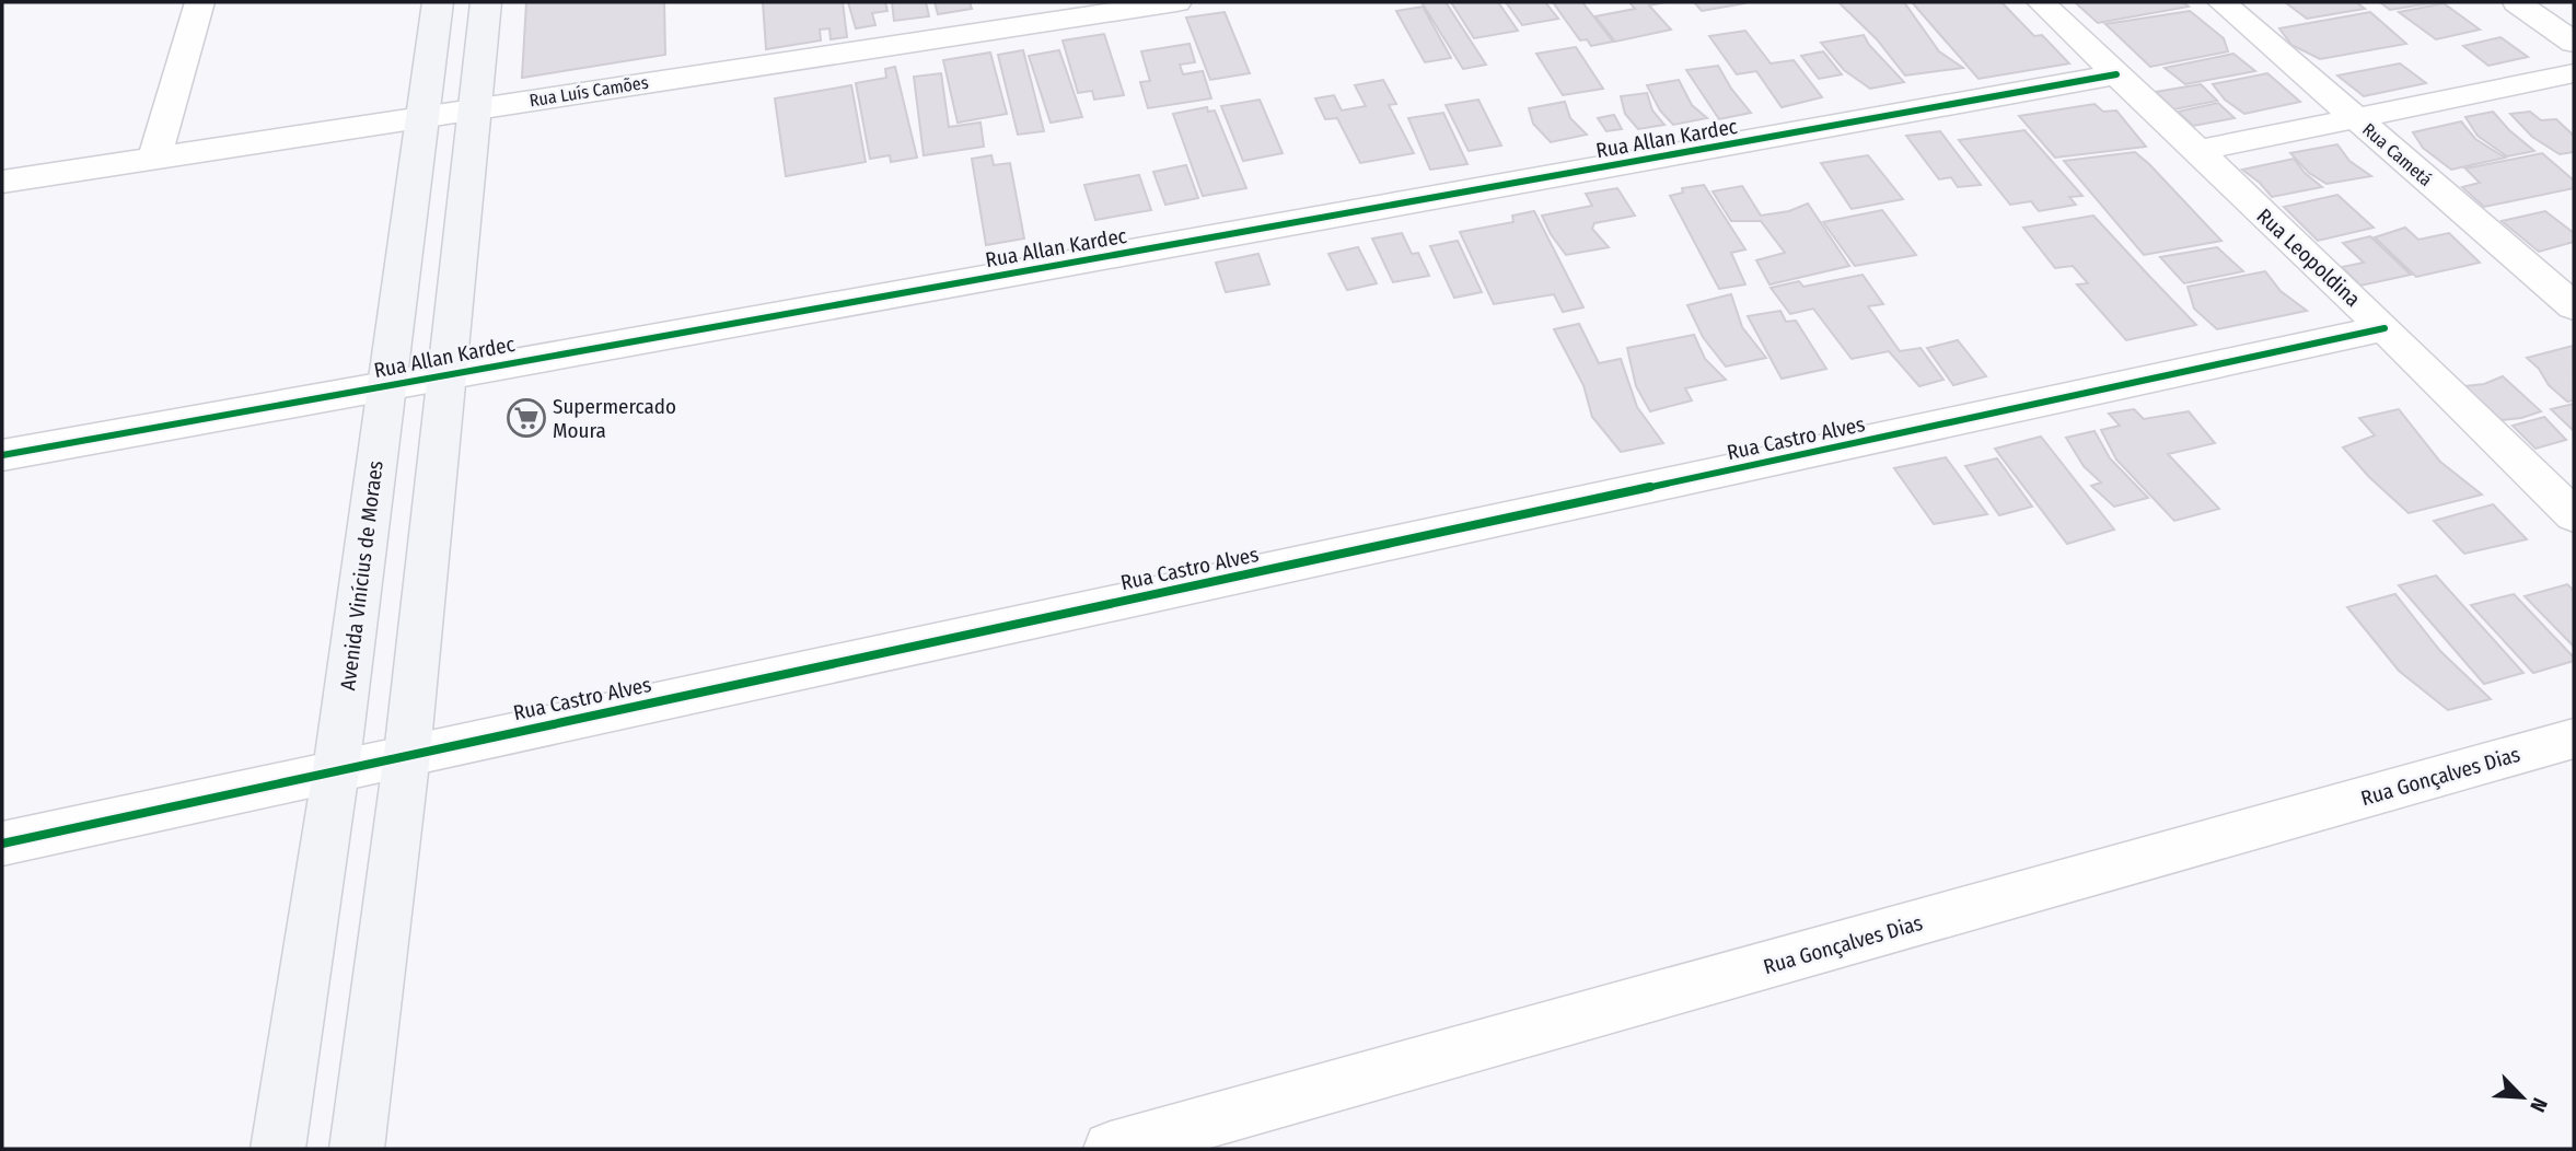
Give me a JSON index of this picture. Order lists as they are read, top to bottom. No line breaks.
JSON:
{"streets":{"street":["Rua Luís Camões","Rua Allan Kardec","Rua Cametá","Rua Leopoldina","Rua Castro Alves","Avenida Vinícius de Moraes","Rua Gonçalves Dias"]},"crossings":[["Rua Luís Camões","Avenida Vinícius de Moraes"],["Rua Allan Kardec","Rua Leopoldina"],["Rua Allan Kardec","Avenida Vinícius de Moraes"],["Rua Leopoldina","Rua Castro Alves"],["Rua Castro Alves","Avenida Vinícius de Moraes"]],"places":{"supermarket":["Supermercado Moura"]},"north":"bottom right"}
